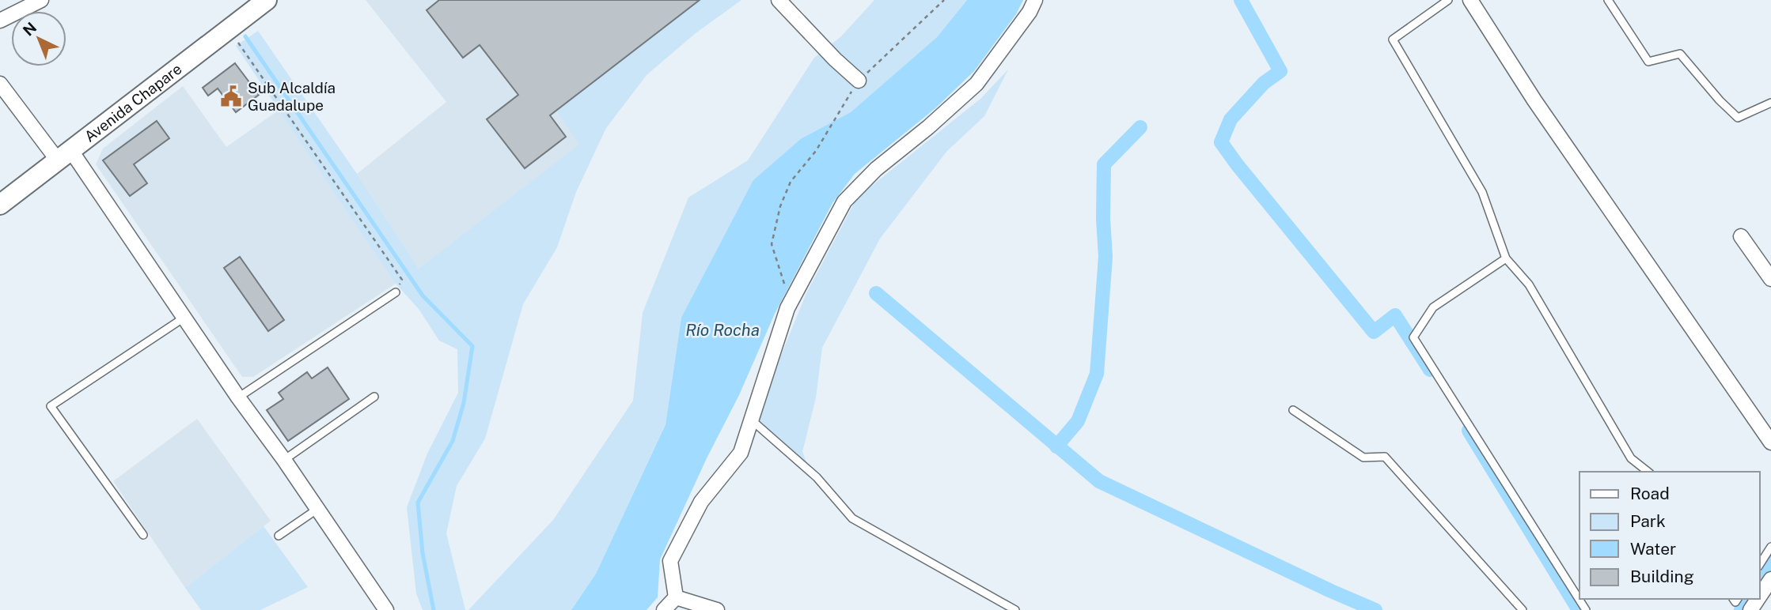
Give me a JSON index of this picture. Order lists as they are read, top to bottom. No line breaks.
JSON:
{"streets":{"main road":["Avenida Chapare"]},"water":["Río Rocha"],"places":{"public building":["Sub Alcaldía Guadalupe"]},"legend":["Road","Park","Water","Building"],"north":"top left"}
